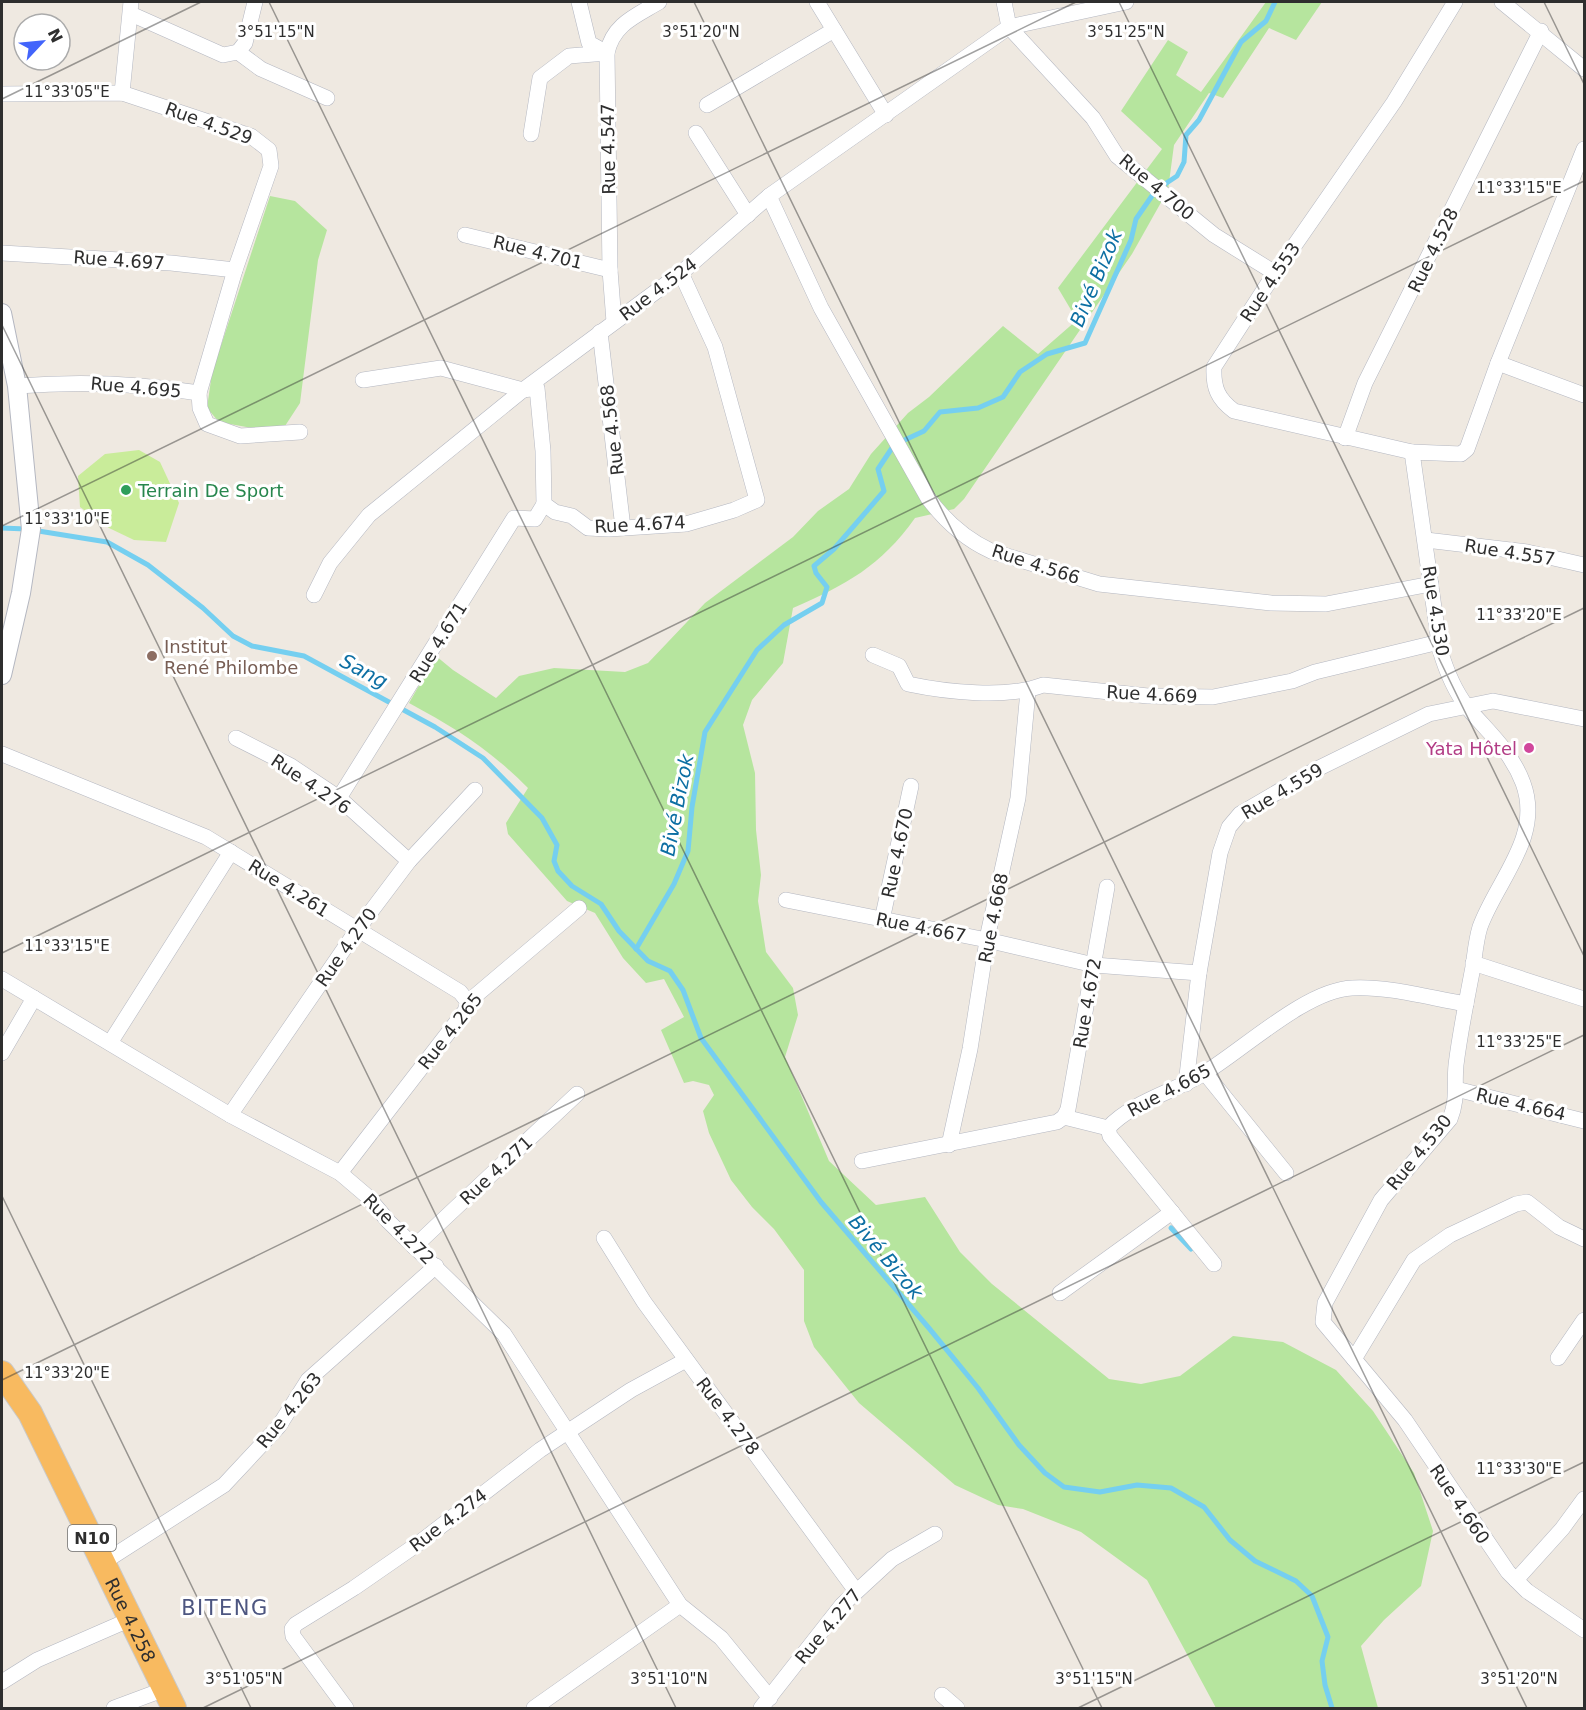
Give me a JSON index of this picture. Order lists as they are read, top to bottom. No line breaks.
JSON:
{"streets":{"highway":["N10","Rue 4.258"],"street":["Rue 4.529","Rue 4.547","Rue 4.700","Rue 4.528","Rue 4.701","Rue 4.697","Rue 4.553","Rue 4.524","Rue 4.695","Rue 4.568","Rue 4.674","Rue 4.557","Rue 4.566","Rue 4.530","Rue 4.671","Rue 4.669","Rue 4.276","Rue 4.559","Rue 4.670","Rue 4.261","Rue 4.668","Rue 4.667","Rue 4.270","Rue 4.672","Rue 4.265","Rue 4.665","Rue 4.664","Rue 4.271","Rue 4.272","Rue 4.263","Rue 4.278","Rue 4.660","Rue 4.274","Rue 4.277"]},"crossings":[["Rue 4.529","Rue 4.697"],["Rue 4.529","Rue 4.695"],["Rue 4.547","Rue 4.701"],["Rue 4.547","Rue 4.524"],["Rue 4.700","Rue 4.553"],["Rue 4.700","Rue 4.524"],["Rue 4.528","Rue 4.553"],["Rue 4.553","Rue 4.530"],["Rue 4.524","Rue 4.568"],["Rue 4.524","Rue 4.674"],["Rue 4.524","Rue 4.566"],["Rue 4.568","Rue 4.674"],["Rue 4.674","Rue 4.671"],["Rue 4.557","Rue 4.530"],["Rue 4.566","Rue 4.530"],["Rue 4.530","Rue 4.669"],["Rue 4.530","Rue 4.559"],["Rue 4.530","Rue 4.665"],["Rue 4.530","Rue 4.664"],["Rue 4.530","Rue 4.660"],["Rue 4.671","Rue 4.276"],["Rue 4.669","Rue 4.668"],["Rue 4.276","Rue 4.270"],["Rue 4.559","Rue 4.667"],["Rue 4.559","Rue 4.665"],["Rue 4.670","Rue 4.667"],["Rue 4.261","Rue 4.270"],["Rue 4.261","Rue 4.265"],["Rue 4.261","Rue 4.272"],["Rue 4.668","Rue 4.667"],["Rue 4.667","Rue 4.672"],["Rue 4.270","Rue 4.272"],["Rue 4.672","Rue 4.665"],["Rue 4.265","Rue 4.272"],["Rue 4.271","Rue 4.272"],["Rue 4.272","Rue 4.263"],["Rue 4.272","Rue 4.274"],["Rue 4.272","Rue 4.277"],["Rue 4.263","Rue 4.258"],["Rue 4.278","Rue 4.274"],["Rue 4.278","Rue 4.277"]],"districts":["BITENG"],"water":["Bivé Bizok","Sang"],"places":["Terrain De Sport","Institut René Philombe","Yata Hôtel"],"north":"top right","coordinates":["3°51'25\"N","3°51'15\"N","3°51'20\"N","11°33'05\"E","11°33'15\"E","11°33'10\"E","11°33'20\"E","11°33'25\"E","11°33'30\"E","3°51'05\"N","3°51'10\"N"]}
